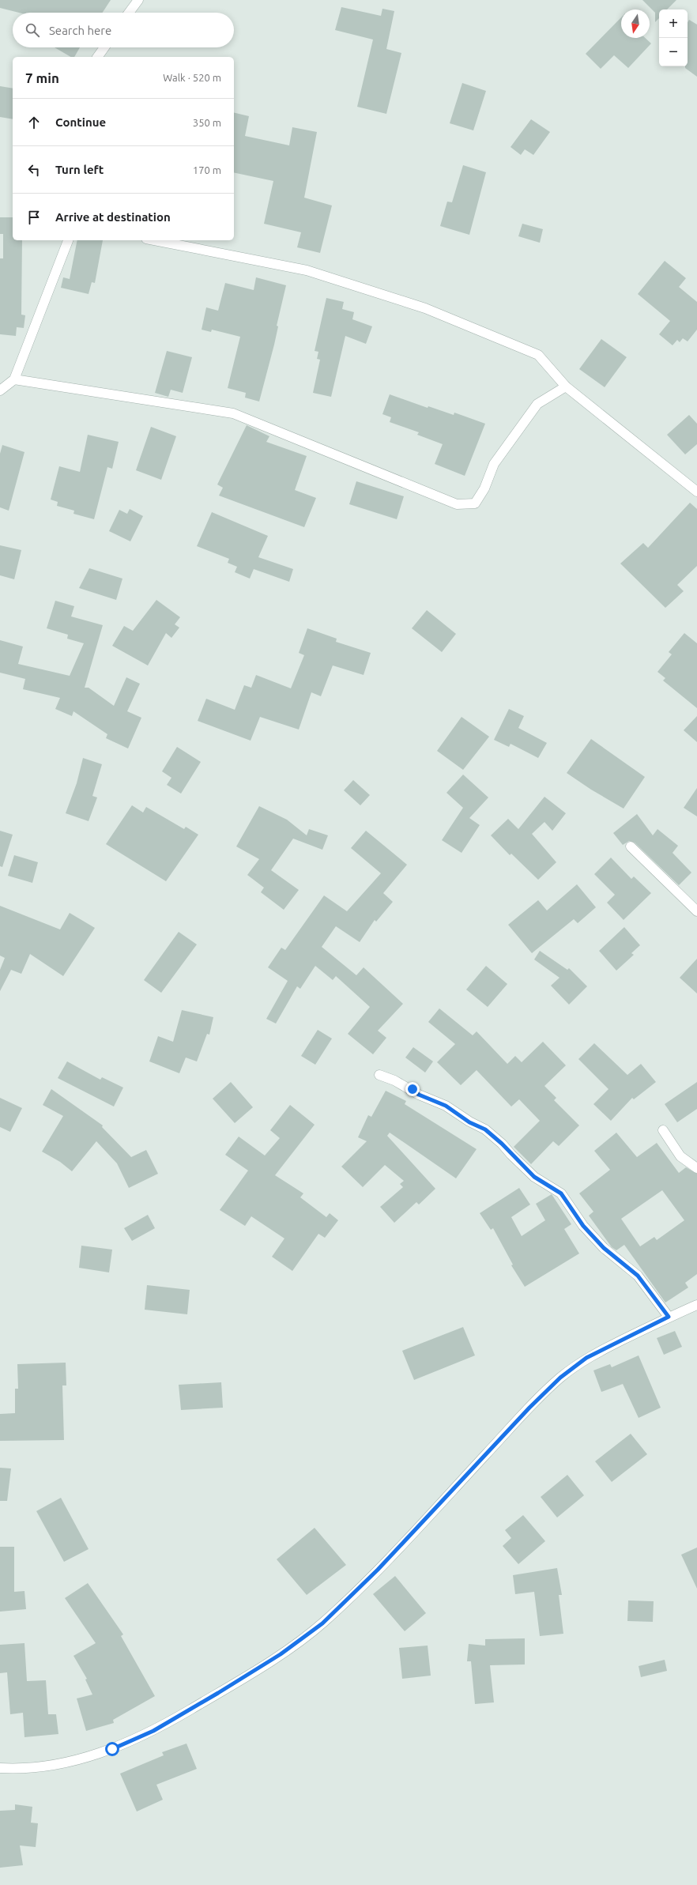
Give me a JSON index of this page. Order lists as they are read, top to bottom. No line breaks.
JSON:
{"north":"bottom","page":{"map_buttons":["+","−"],"search":"Search here","heading":["7 min","Walk · 520 m"],"list":[["Continue","350 m"],["Turn left","170 m"],"Arrive at destination"]}}
